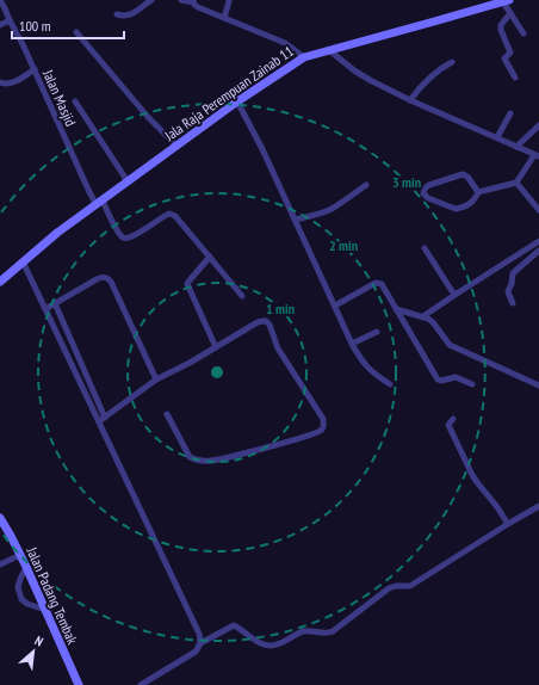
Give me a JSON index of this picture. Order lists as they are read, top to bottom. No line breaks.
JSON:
{"streets":{"main road":["Jala Raja Perempuan Zainab 11","Jalan Padang Tembak"],"street":["Jalan Masjid"]},"crossings":[["Jala Raja Perempuan Zainab 11","Jalan Masjid"]],"scale_bar":"100 m","north":"top right","rings":["3 min","2 min","1 min"]}
